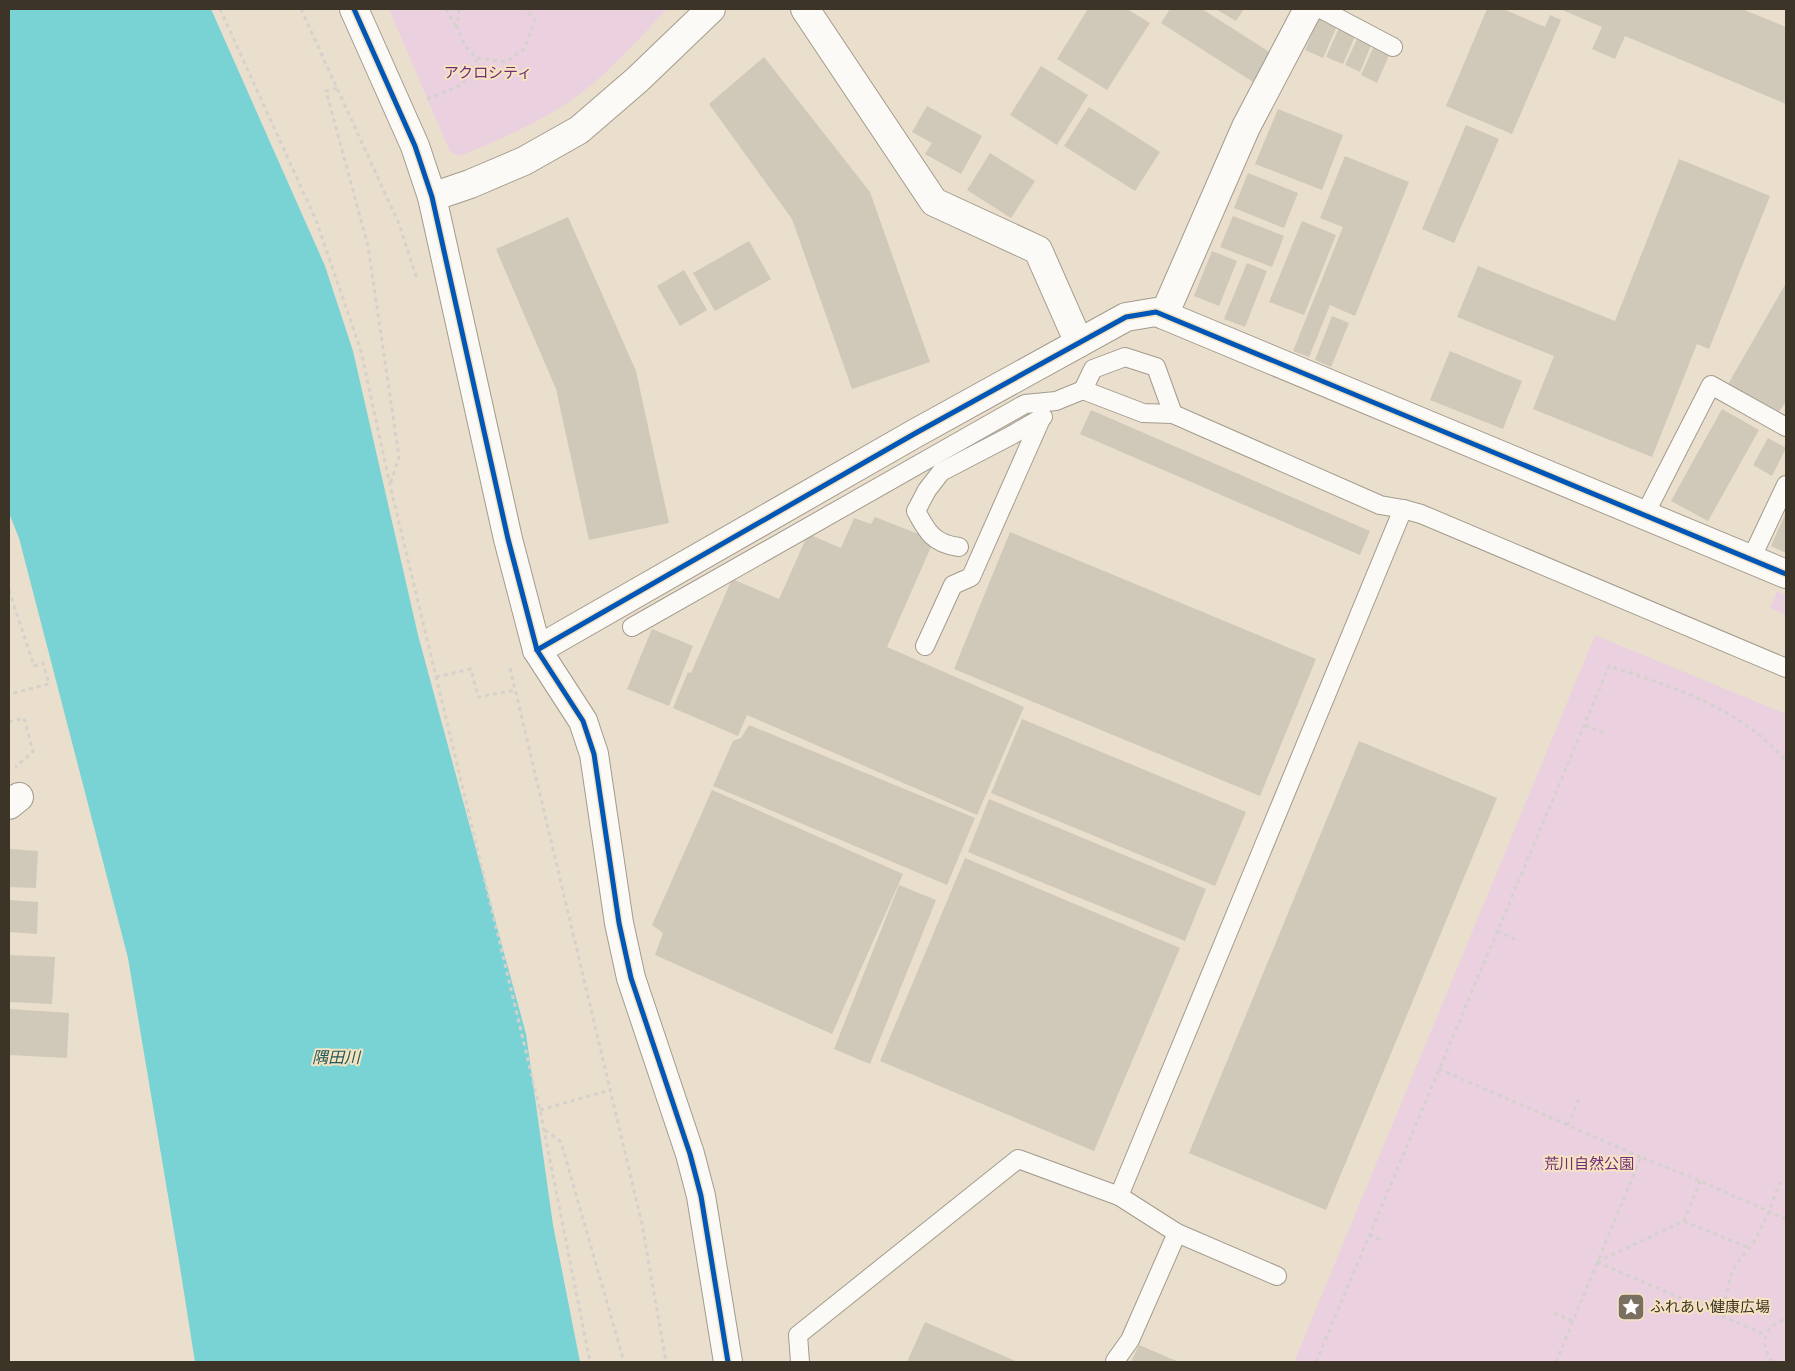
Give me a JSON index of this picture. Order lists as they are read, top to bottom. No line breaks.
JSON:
{"water":["隅田川"],"parks":["アクロシティ","荒川自然公園"],"places":{"place":["ふれあい健康広場"]}}
